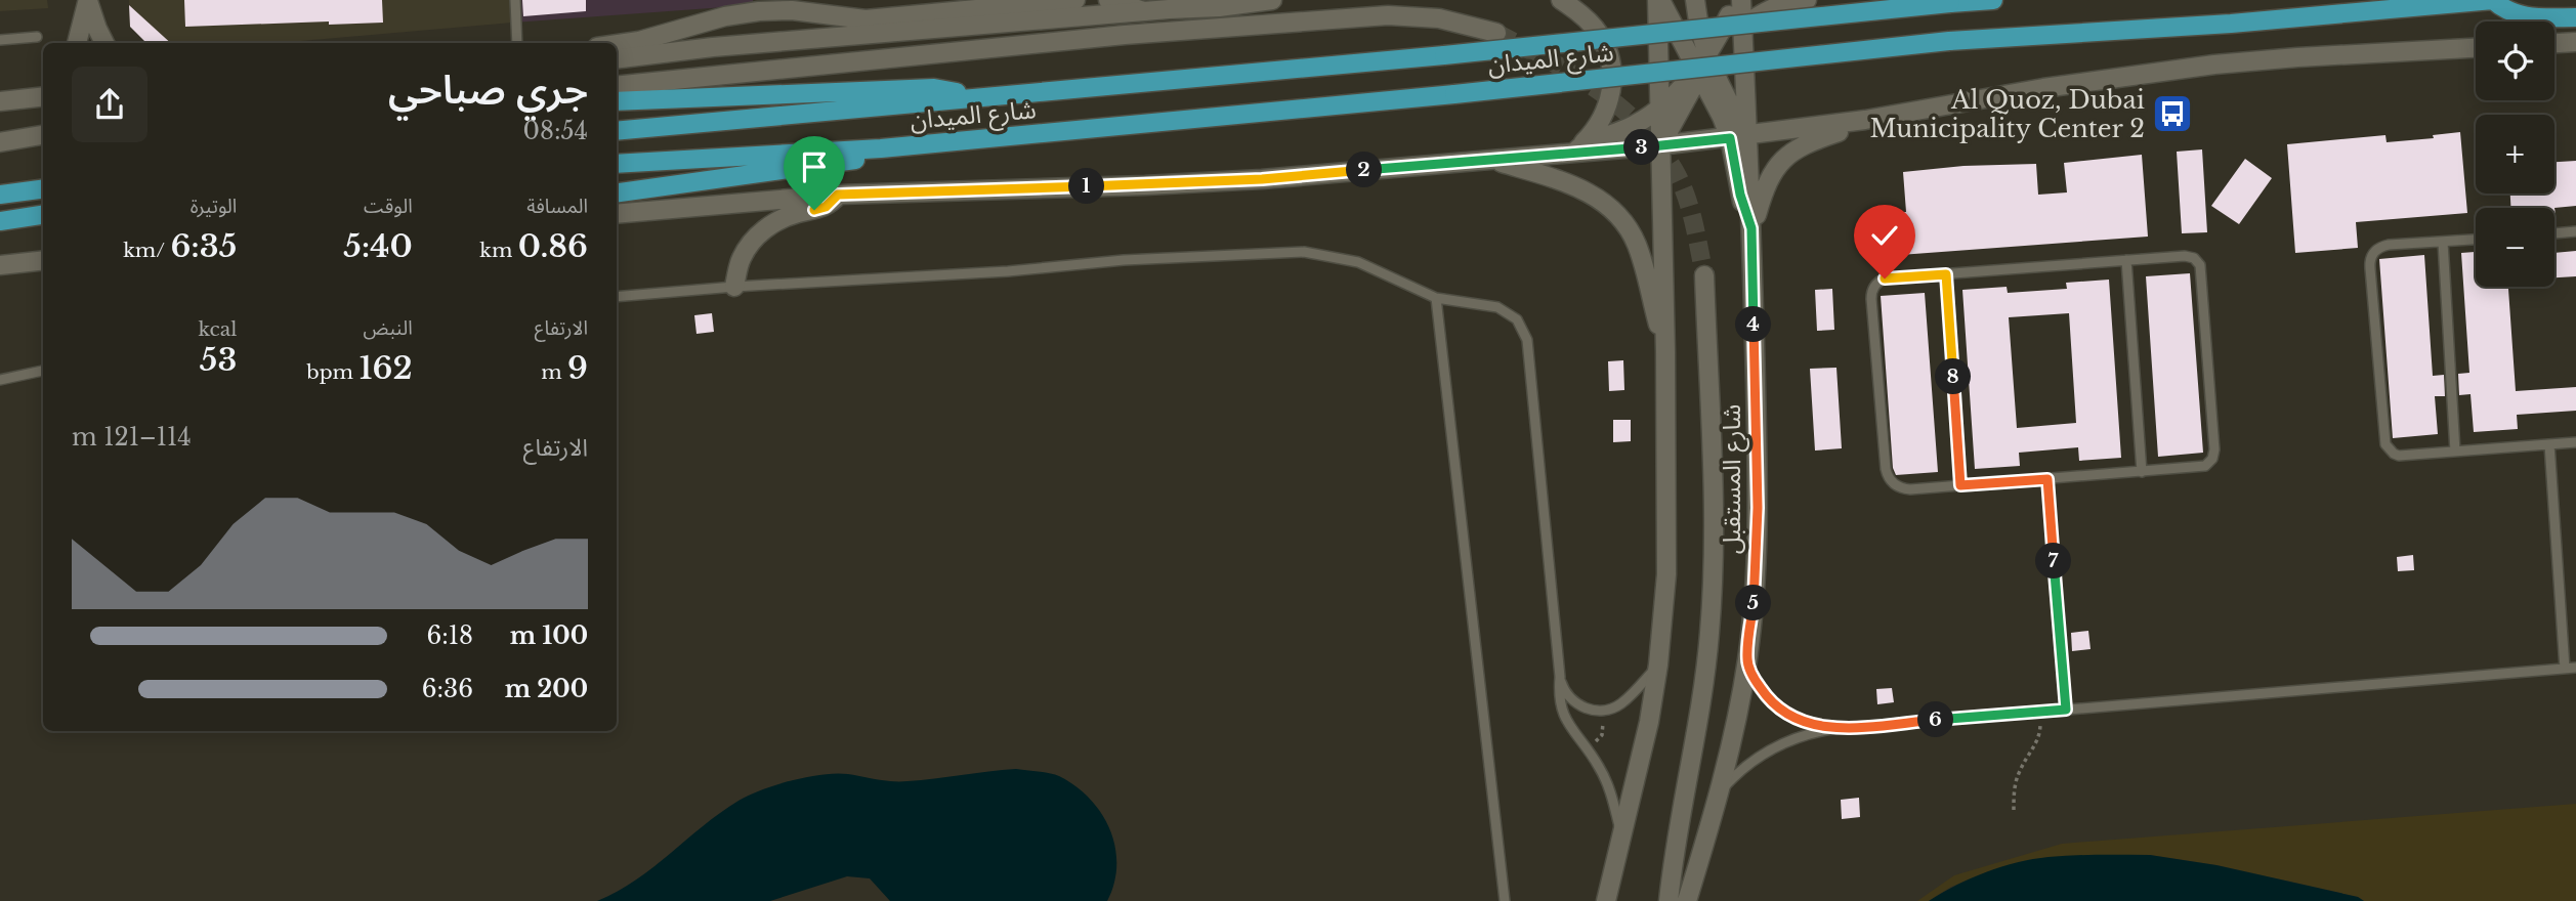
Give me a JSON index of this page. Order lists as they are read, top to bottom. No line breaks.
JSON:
{"streets":{"main road":["شارع الميدان","شارع المستقبل"]},"places":{"bus stop":["Al Quoz, Dubai Municipality Center 2"]},"page":{"map_buttons":["+","−"],"heading":["جري صباحي","08:54"],"pins":["3","2","1","4","8","7","5","6"],"stats":[["المسافة","0.86 km"],["الوقت","5:40"],["الوتيرة","6:35 /km"],["الارتفاع","9 m"],["النبض","162 bpm"],["kcal","53"]],"chart":["الارتفاع","114–121 m"],"list":[{"name":"100 m","note":"6:18"},{"name":"200 m","note":"6:36"}]}}
